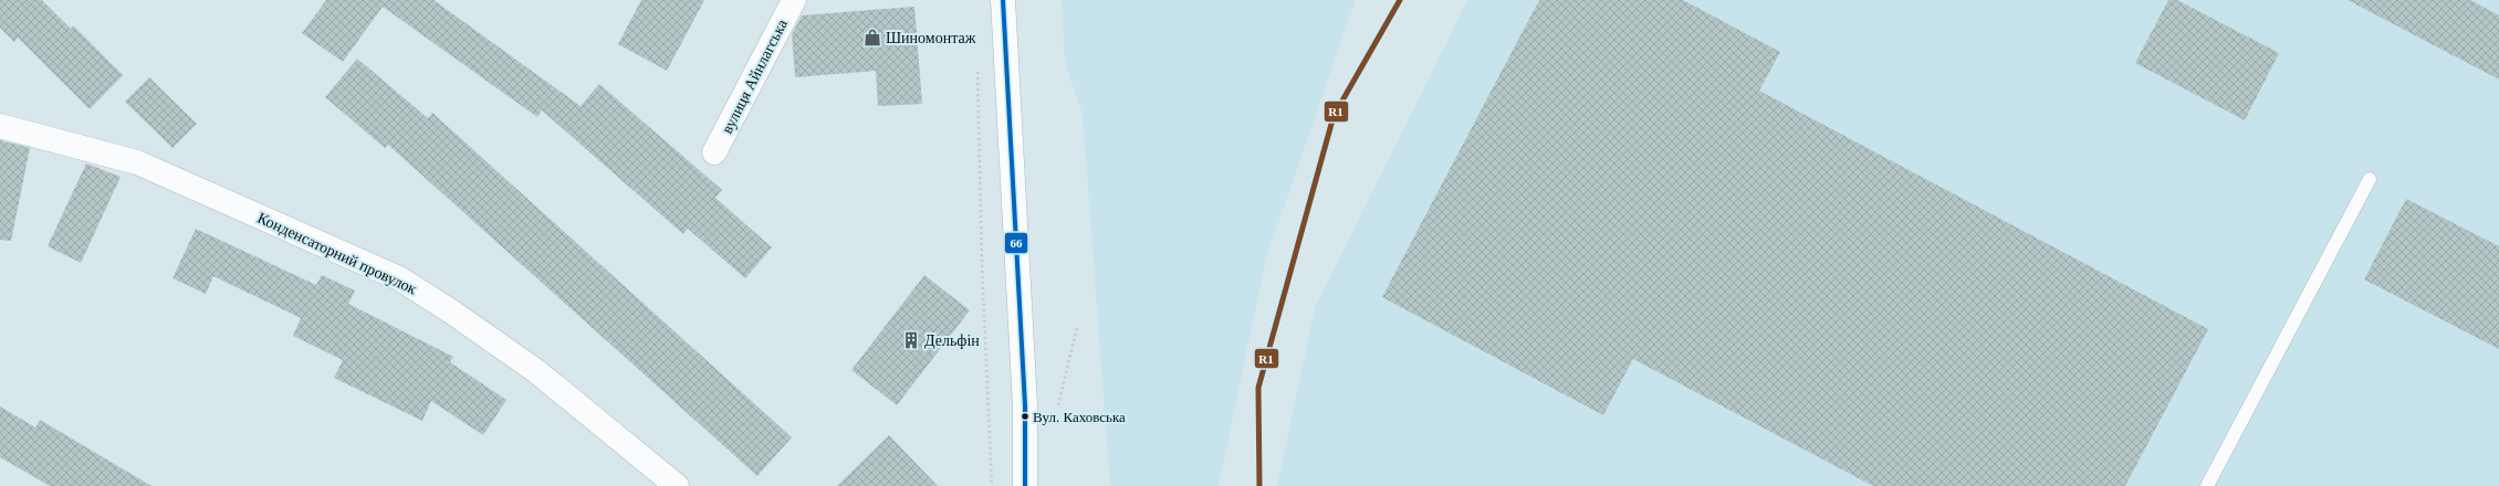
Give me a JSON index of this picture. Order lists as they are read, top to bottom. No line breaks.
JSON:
{"streets":{"street":["вулиця Айнлагська","Конденсаторний провулок"]},"places":{"shop":["Шиномонтаж"],"building":["Дельфін"],"other":["Вул. Каховська"]},"lines":["transit line R1","transit line 66"]}
